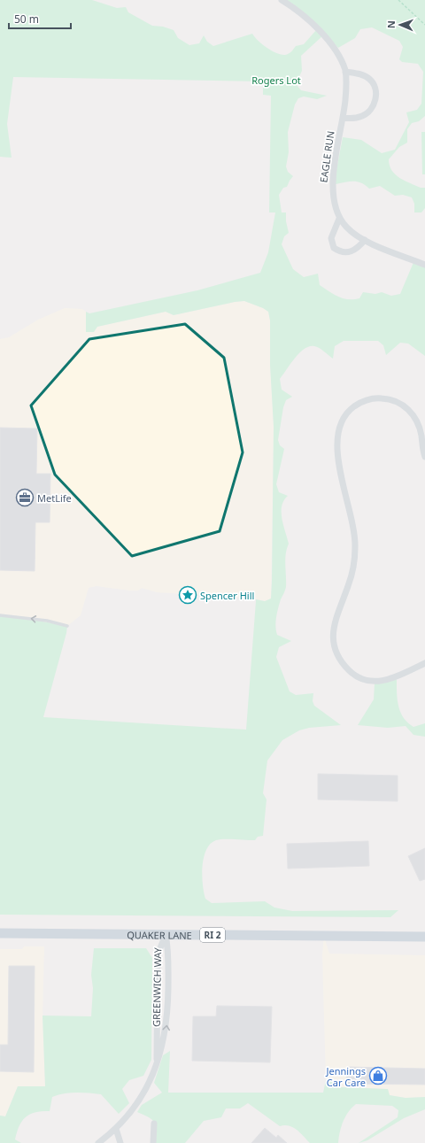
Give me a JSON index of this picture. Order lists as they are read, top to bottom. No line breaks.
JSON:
{"streets":{"main road":["QUAKER LANE","RI 2"],"street":["EAGLE RUN","GREENWICH WAY"]},"crossings":[["QUAKER LANE","GREENWICH WAY"]],"parks":["Rogers Lot"],"places":{"office":["MetLife"],"place":["Spencer Hill"],"shop":["Jennings Car Care"]},"scale_bar":"50 m","north":"left"}
